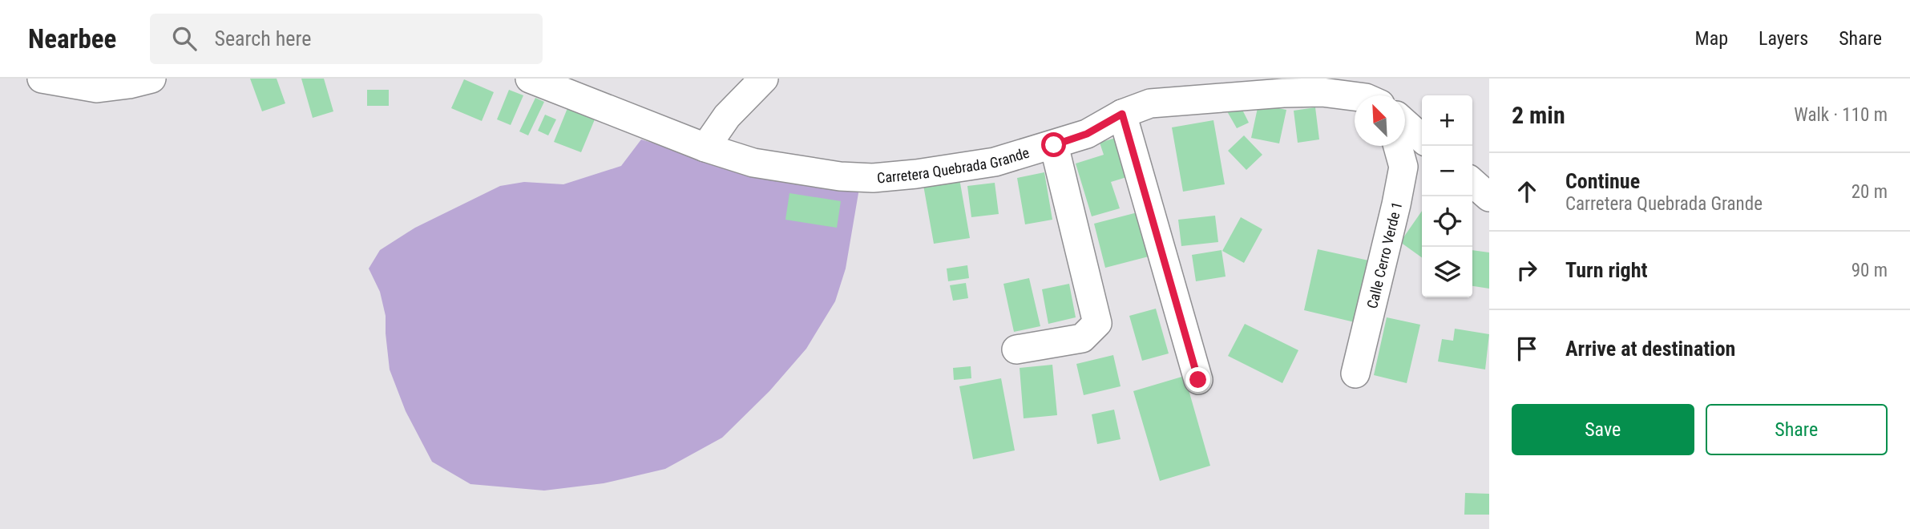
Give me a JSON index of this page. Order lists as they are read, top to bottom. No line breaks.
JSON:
{"streets":{"street":["Carretera Quebrada Grande","Calle Cerro Verde 1"]},"north":"top left","page":{"header":"Nearbee","search":"Search here","nav":["Map","Layers","Share"],"heading":["2 min","Walk · 110 m"],"map_buttons":["+","−"],"list":[["Continue","Carretera Quebrada Grande","20 m"],["Turn right","90 m"],"Arrive at destination"],"buttons":["Save","Share"]}}
